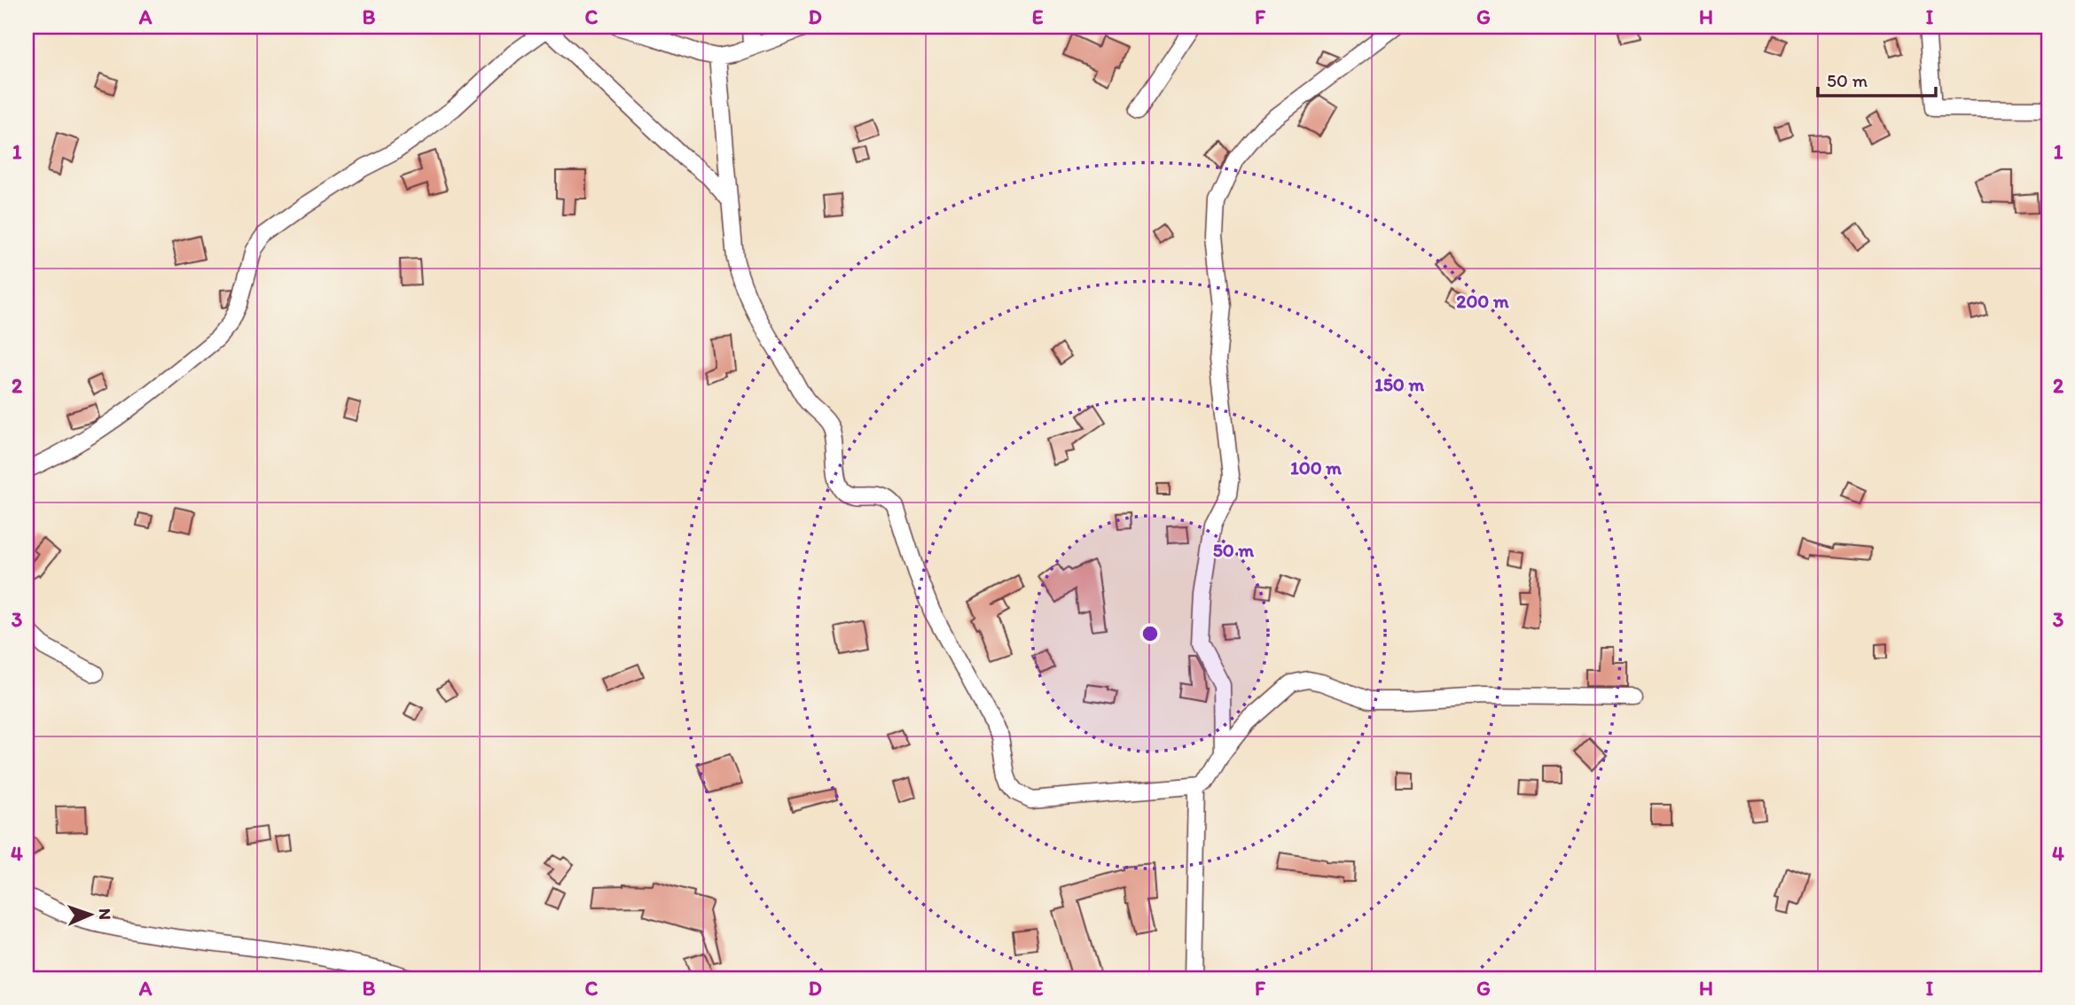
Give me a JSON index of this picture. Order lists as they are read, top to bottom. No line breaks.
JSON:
{"scale_bar":"50 m","north":"right","grid":{"columns":["A","B","C","D","E","F","G","H","I"],"rows":["1","2","3","4"]},"rings":["200 m","150 m","100 m","50 m"]}
